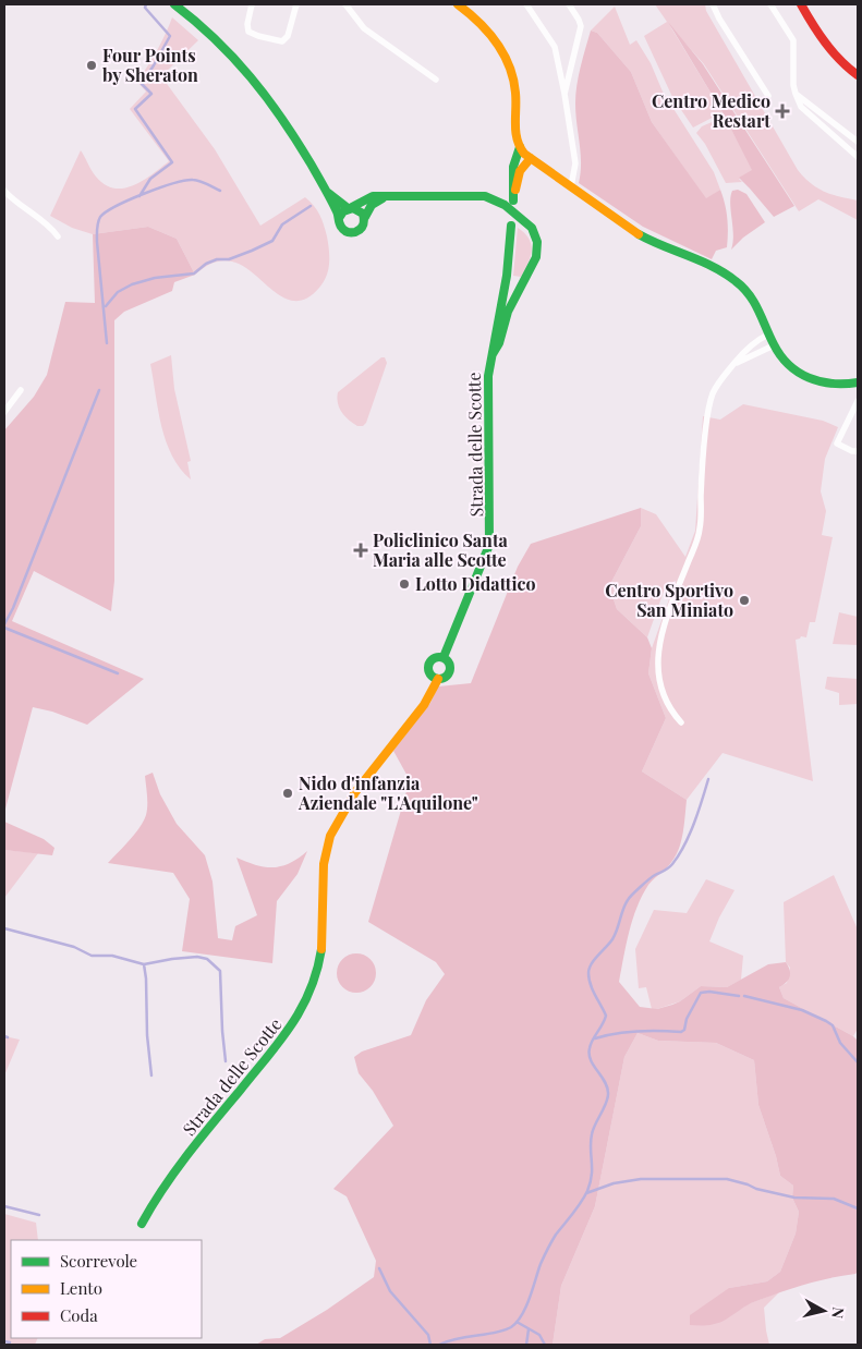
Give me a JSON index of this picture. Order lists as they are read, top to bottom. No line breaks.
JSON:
{"streets":{"street":["Strada delle Scotte"]},"places":{"other":["Four Points by Sheraton","Lotto Didattico","Centro Sportivo San Miniato","Nido d'infanzia Aziendale \"L'Aquilone\""],"health":["Centro Medico Restart","Policlinico Santa Maria alle Scotte"]},"legend":["Scorrevole","Lento","Coda"],"north":"right"}
